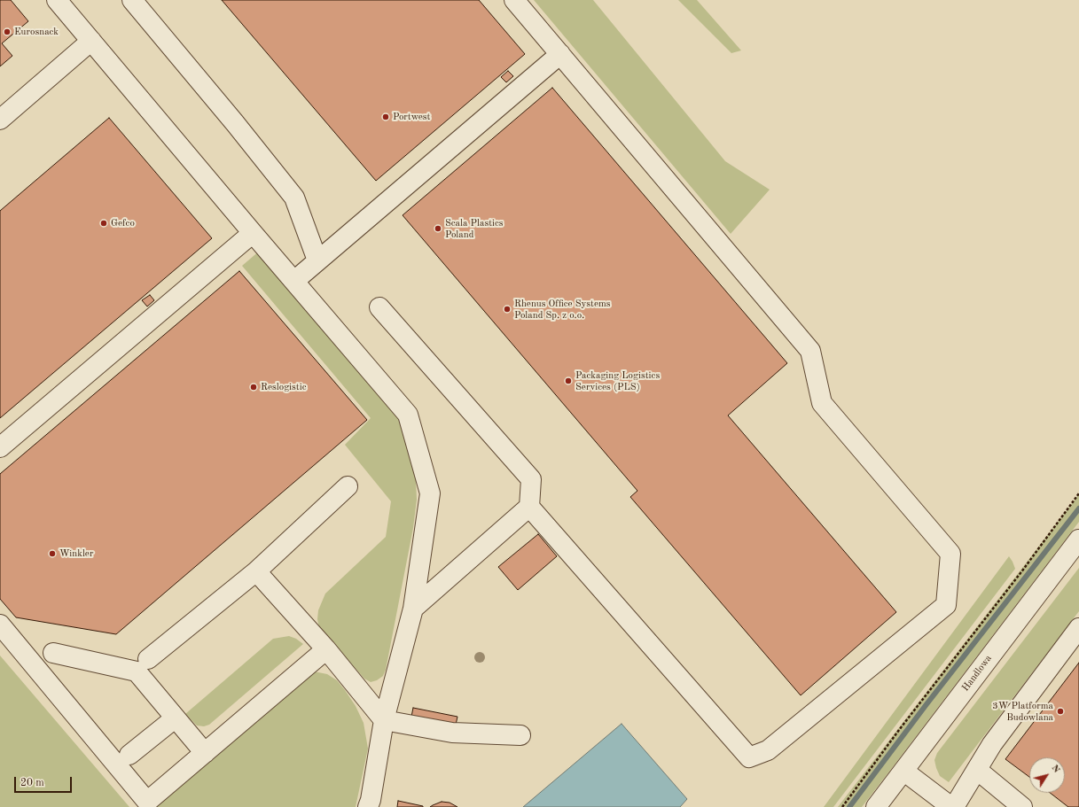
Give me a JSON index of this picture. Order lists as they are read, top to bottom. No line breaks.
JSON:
{"streets":{"street":["Handlowa"]},"places":["Eurosnack","Portwest","Gefco","Scala Plastics Poland","Rhenus Office Systems Poland Sp. z o.o.","Packaging Logistics Services (PLS)","Reslogistic","Winkler","3W Platforma Budowlana"],"scale_bar":"20 m","north":"top right"}
